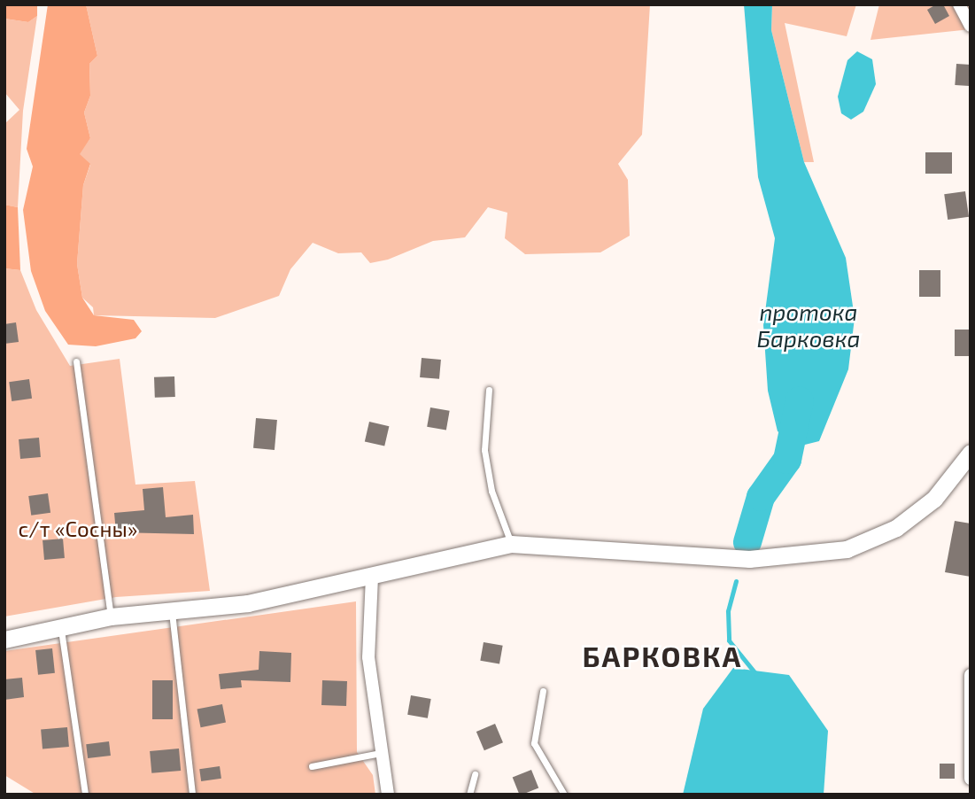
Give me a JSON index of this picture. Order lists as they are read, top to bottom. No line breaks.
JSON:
{"districts":["БАРКОВКА"],"water":["протока Барковка"],"parks":["с/т «Сосны»"]}
